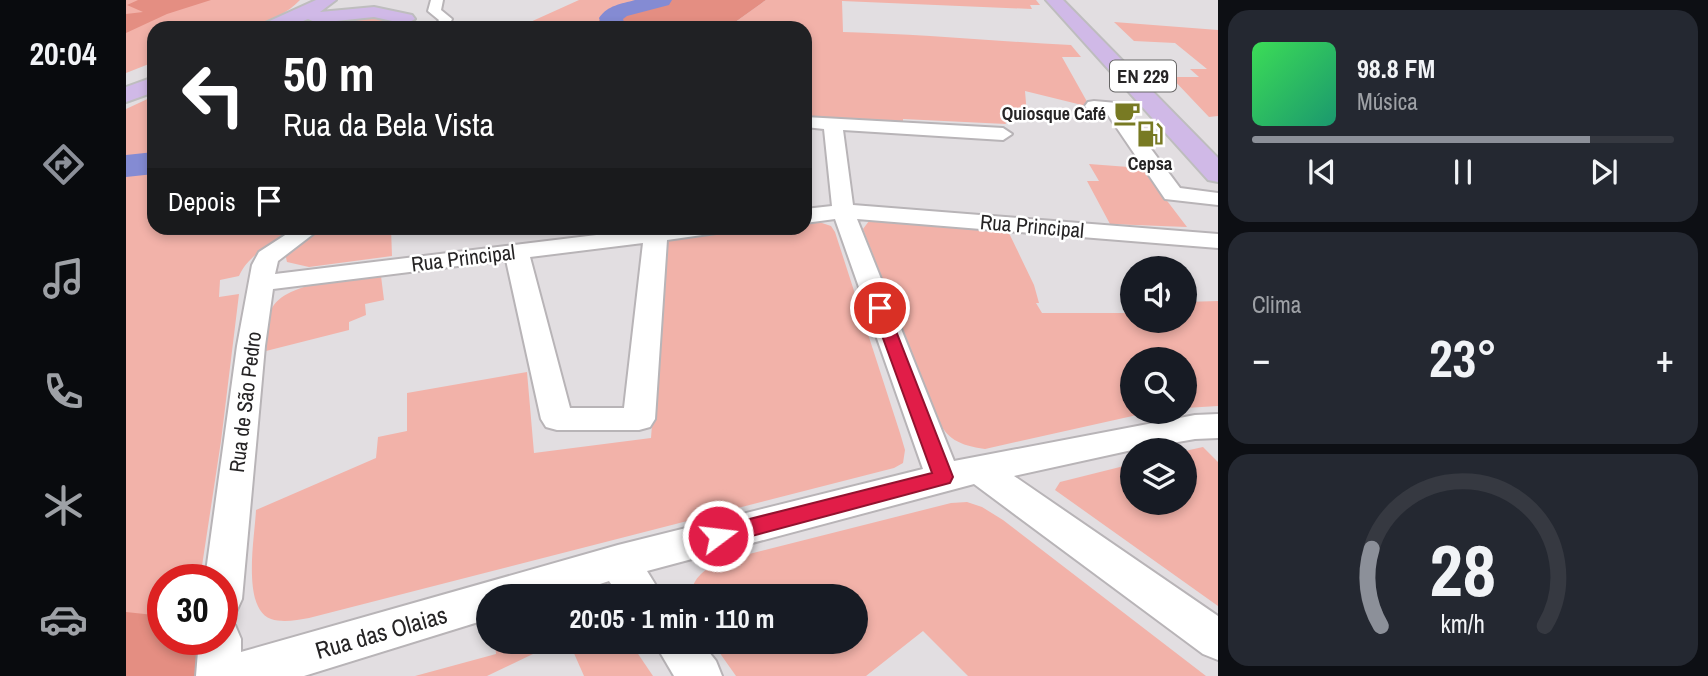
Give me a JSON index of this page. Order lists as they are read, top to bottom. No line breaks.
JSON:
{"streets":{"main road":["EN 229"],"street":["Rua Principal","Rua de São Pedro","Rua das Olaias"]},"crossings":[["Rua Principal","Rua de São Pedro"]],"places":{"cafe":["Quiosque Café"],"fuel station":["Cepsa"]},"page":{"tabs":"20:04","turn":["50 m","Rua da Bela Vista"],"song":["98.8 FM","Música"],"then":"Depois","tile":"Clima","heat":["−","23°","+"],"limit":"30","trip":"20:05 · 1 min · 110 m","gauge":["28","km/h"]}}
